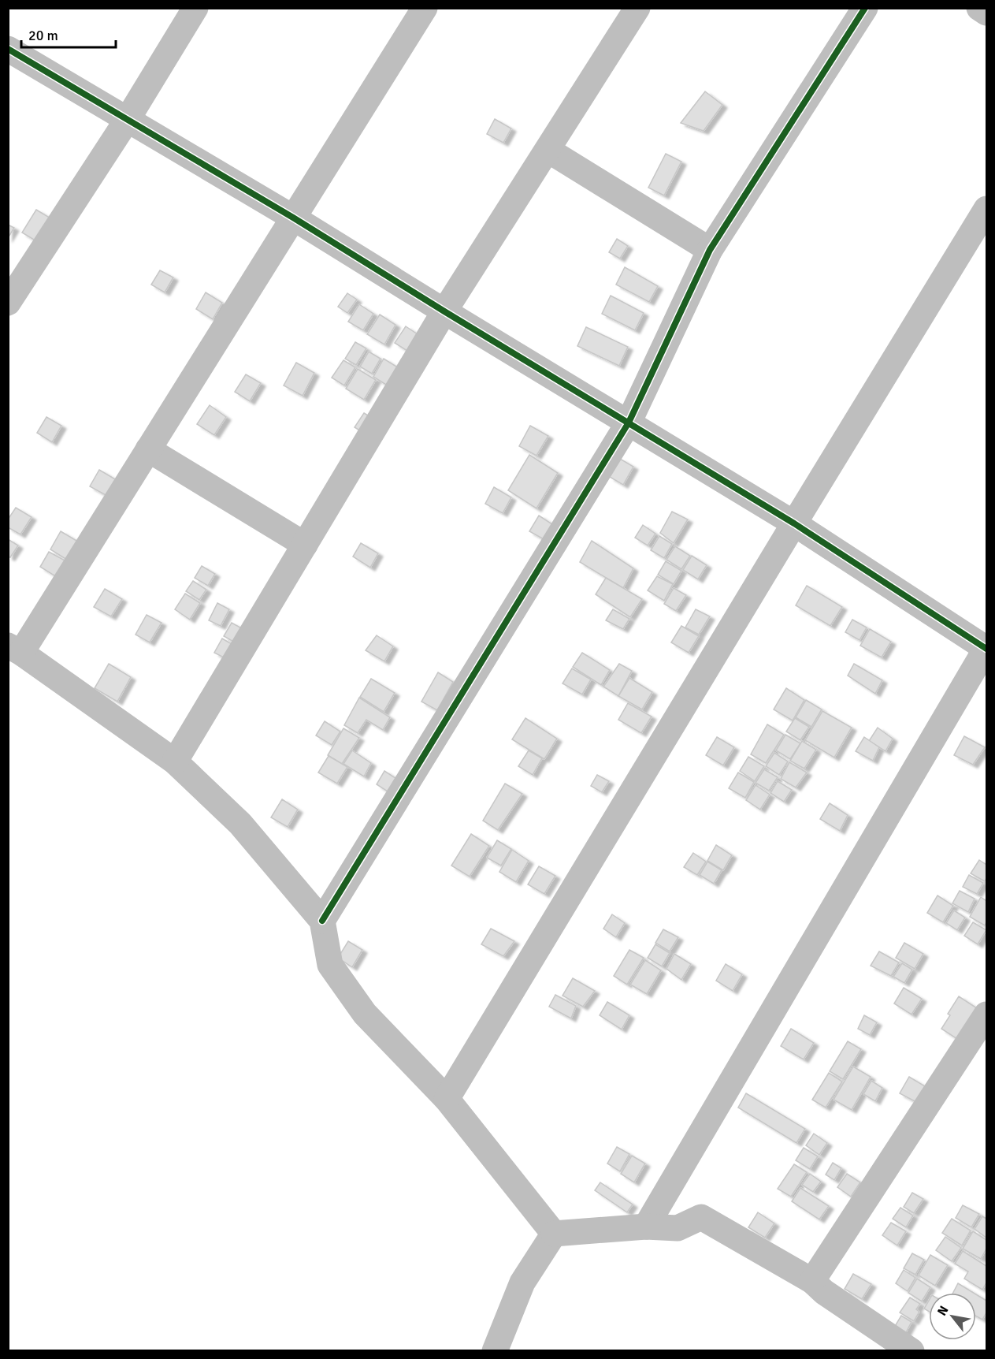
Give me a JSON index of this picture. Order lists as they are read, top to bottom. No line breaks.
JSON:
{"scale_bar":"20 m","north":"top left"}
